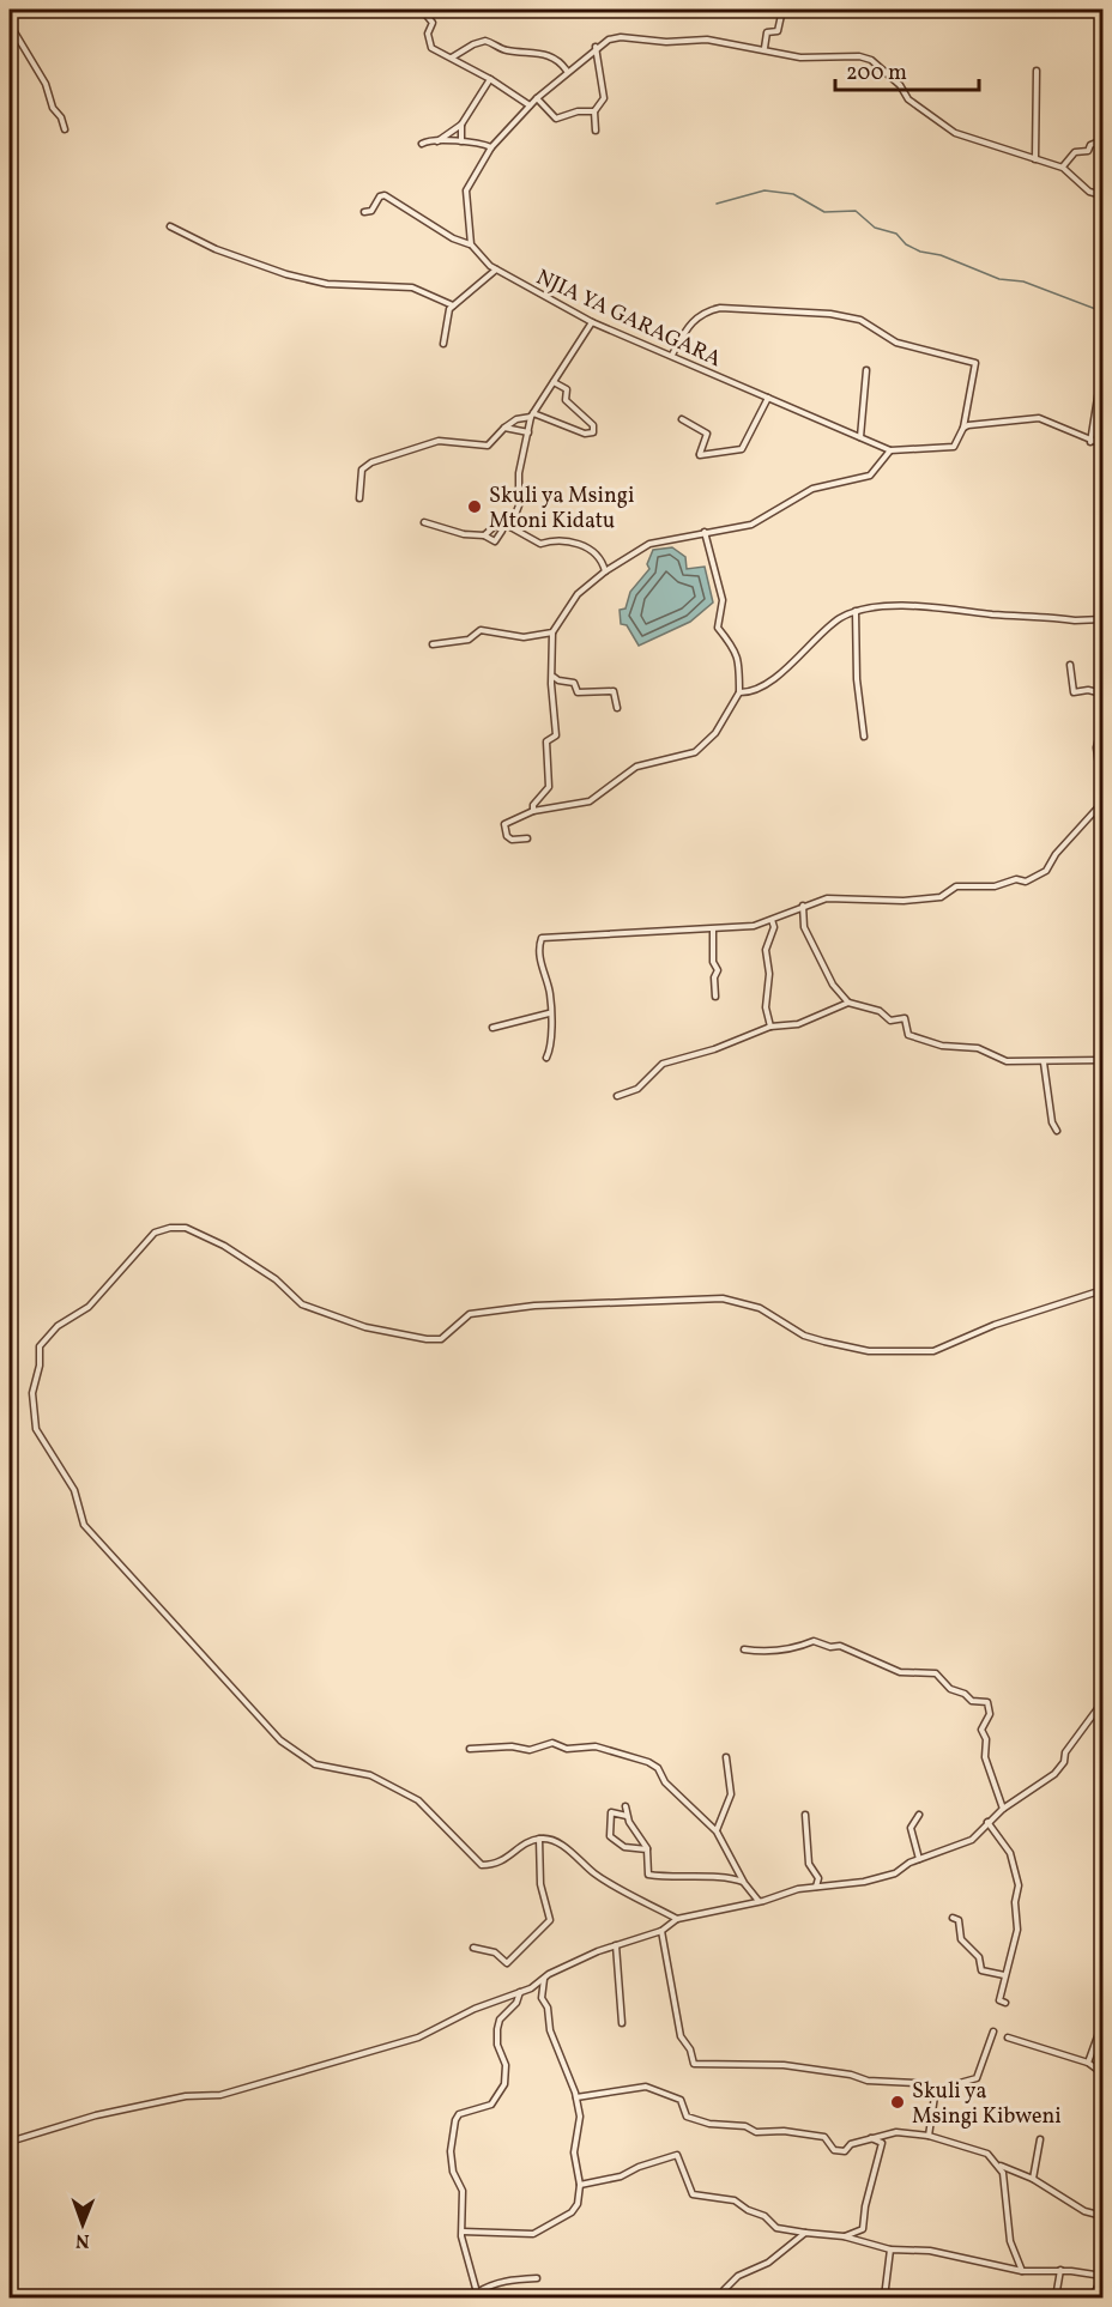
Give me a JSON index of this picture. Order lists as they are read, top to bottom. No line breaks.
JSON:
{"streets":{"street":["NJIA YA GARAGARA"]},"places":["Skuli ya Msingi Mtoni Kidatu","Skuli ya Msingi Kibweni"],"scale_bar":"200 m","north":"bottom"}
